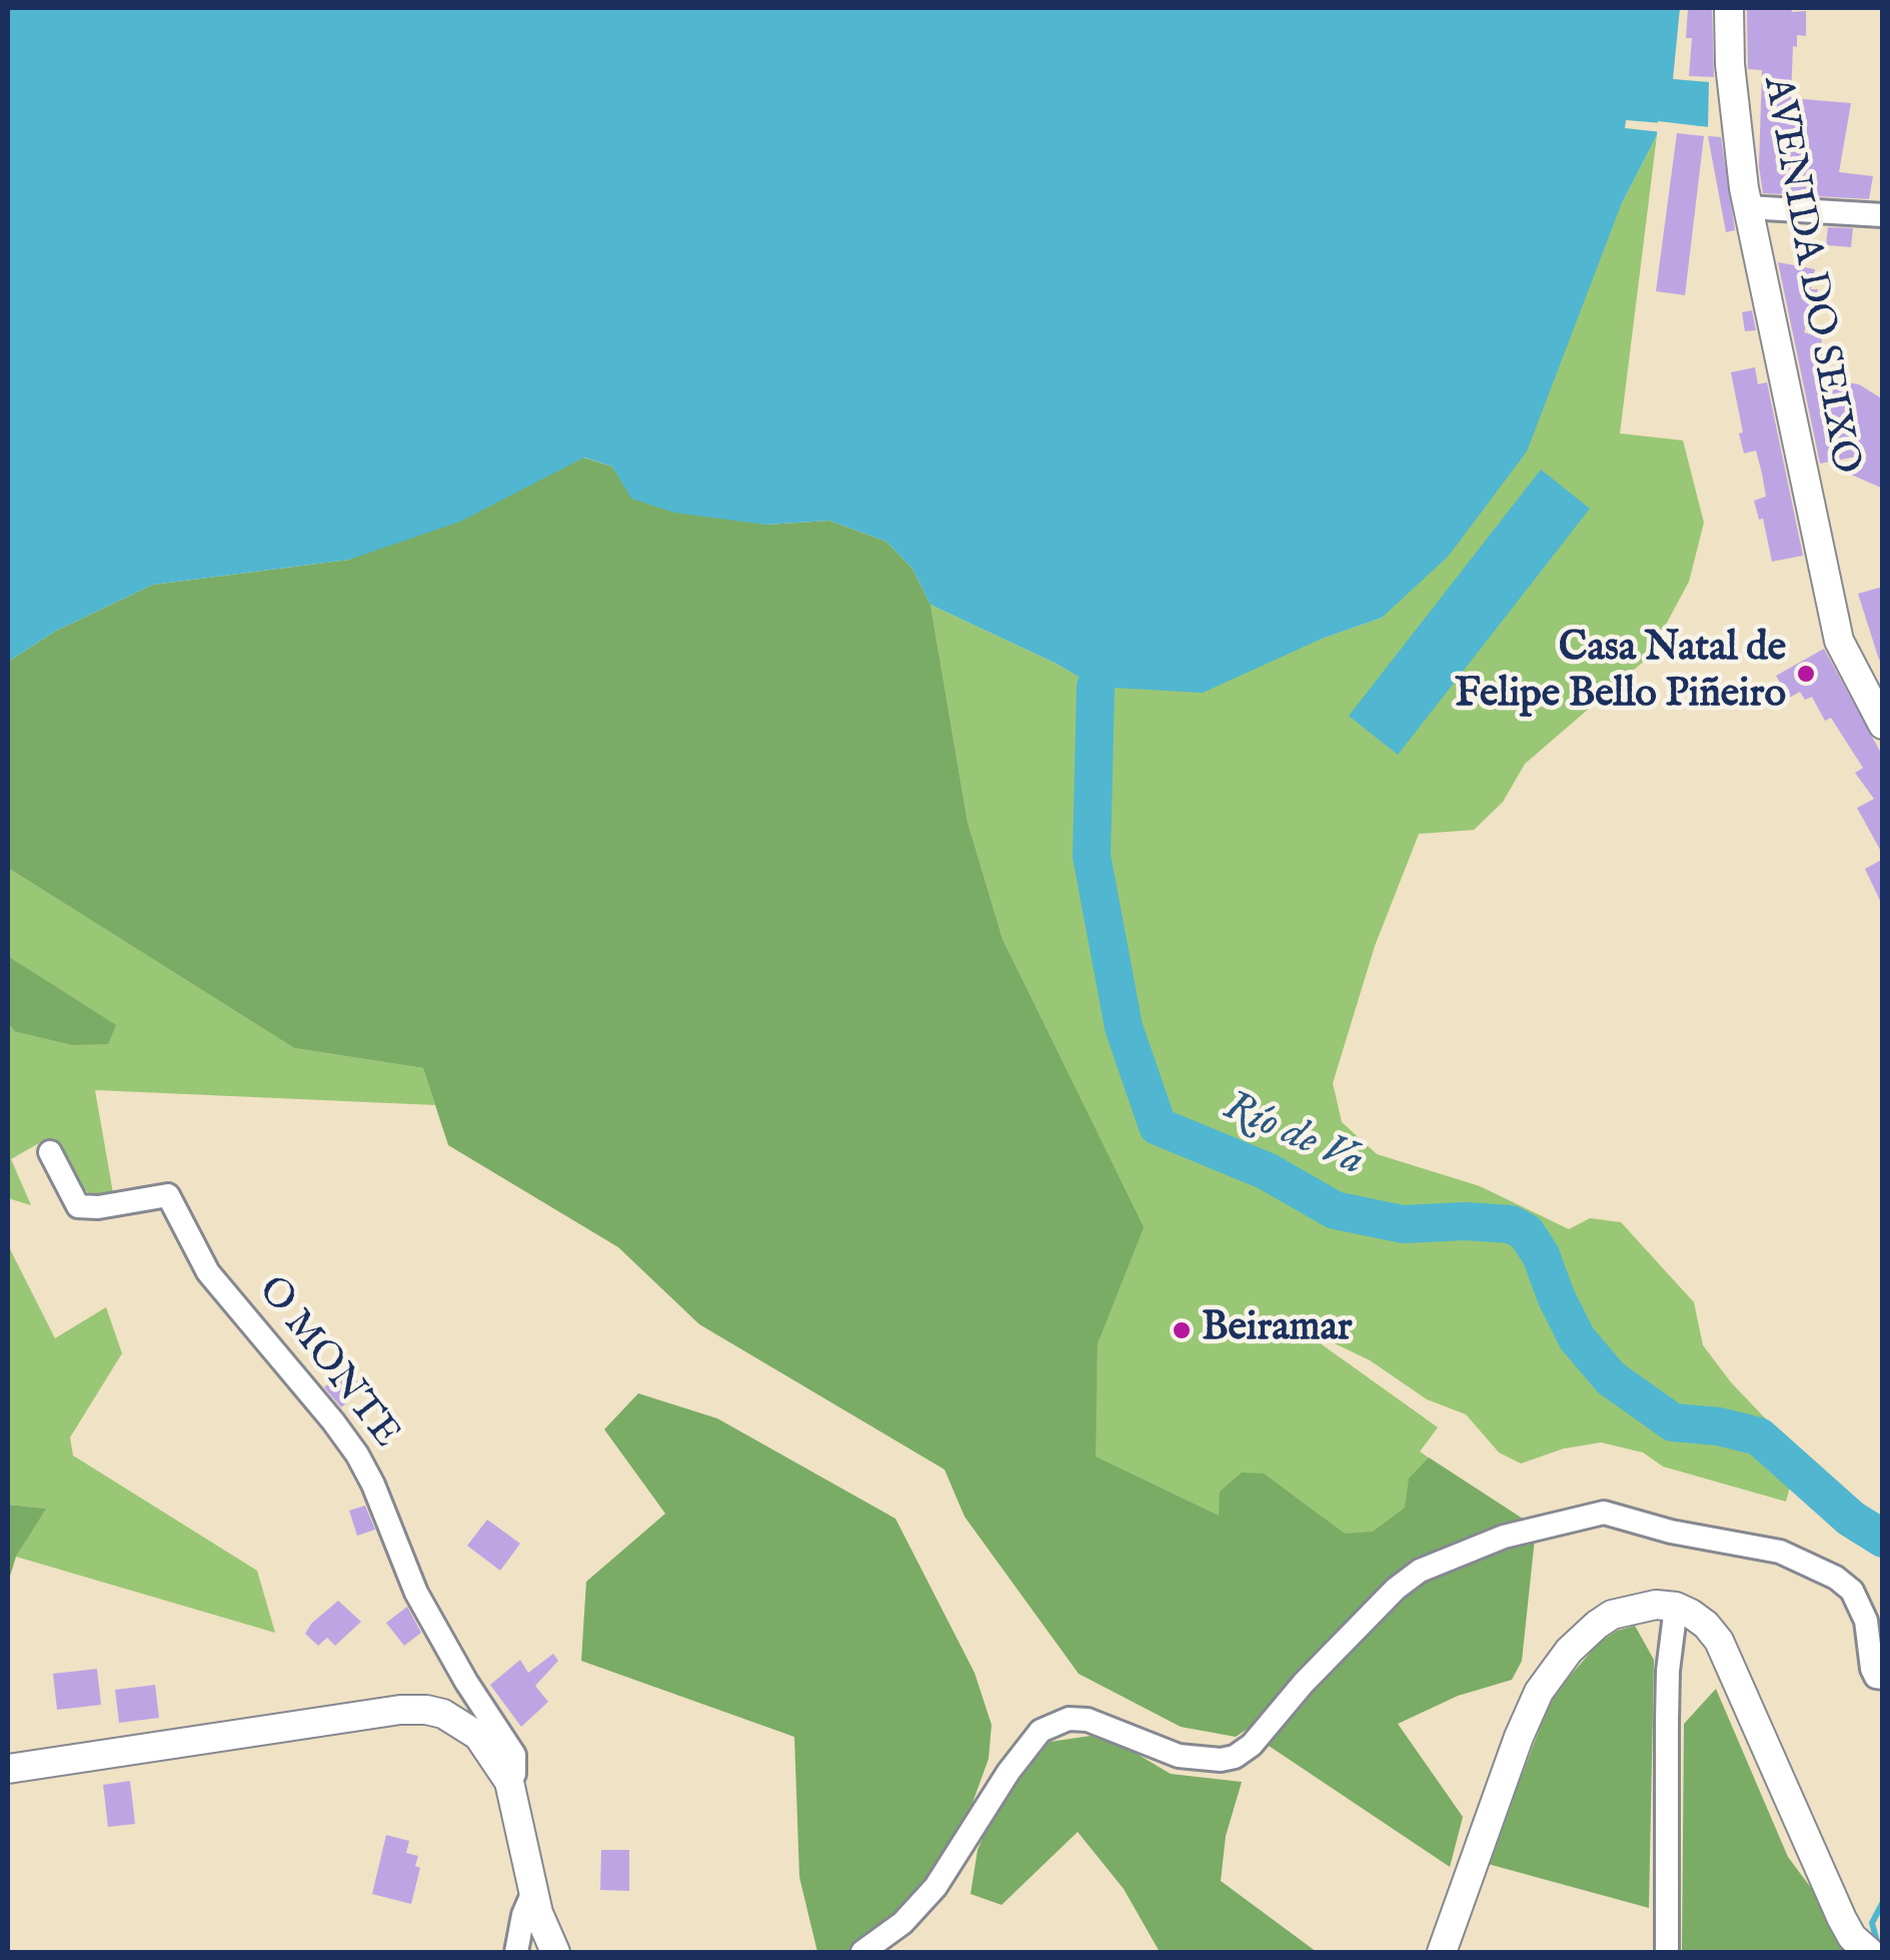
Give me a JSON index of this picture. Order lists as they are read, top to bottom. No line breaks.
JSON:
{"streets":{"street":["AVENIDA DO SEIXO","O MONTE"]},"water":["Río de Va"],"places":["Casa Natal de Felipe Bello Piñeiro","Beiramar"]}
